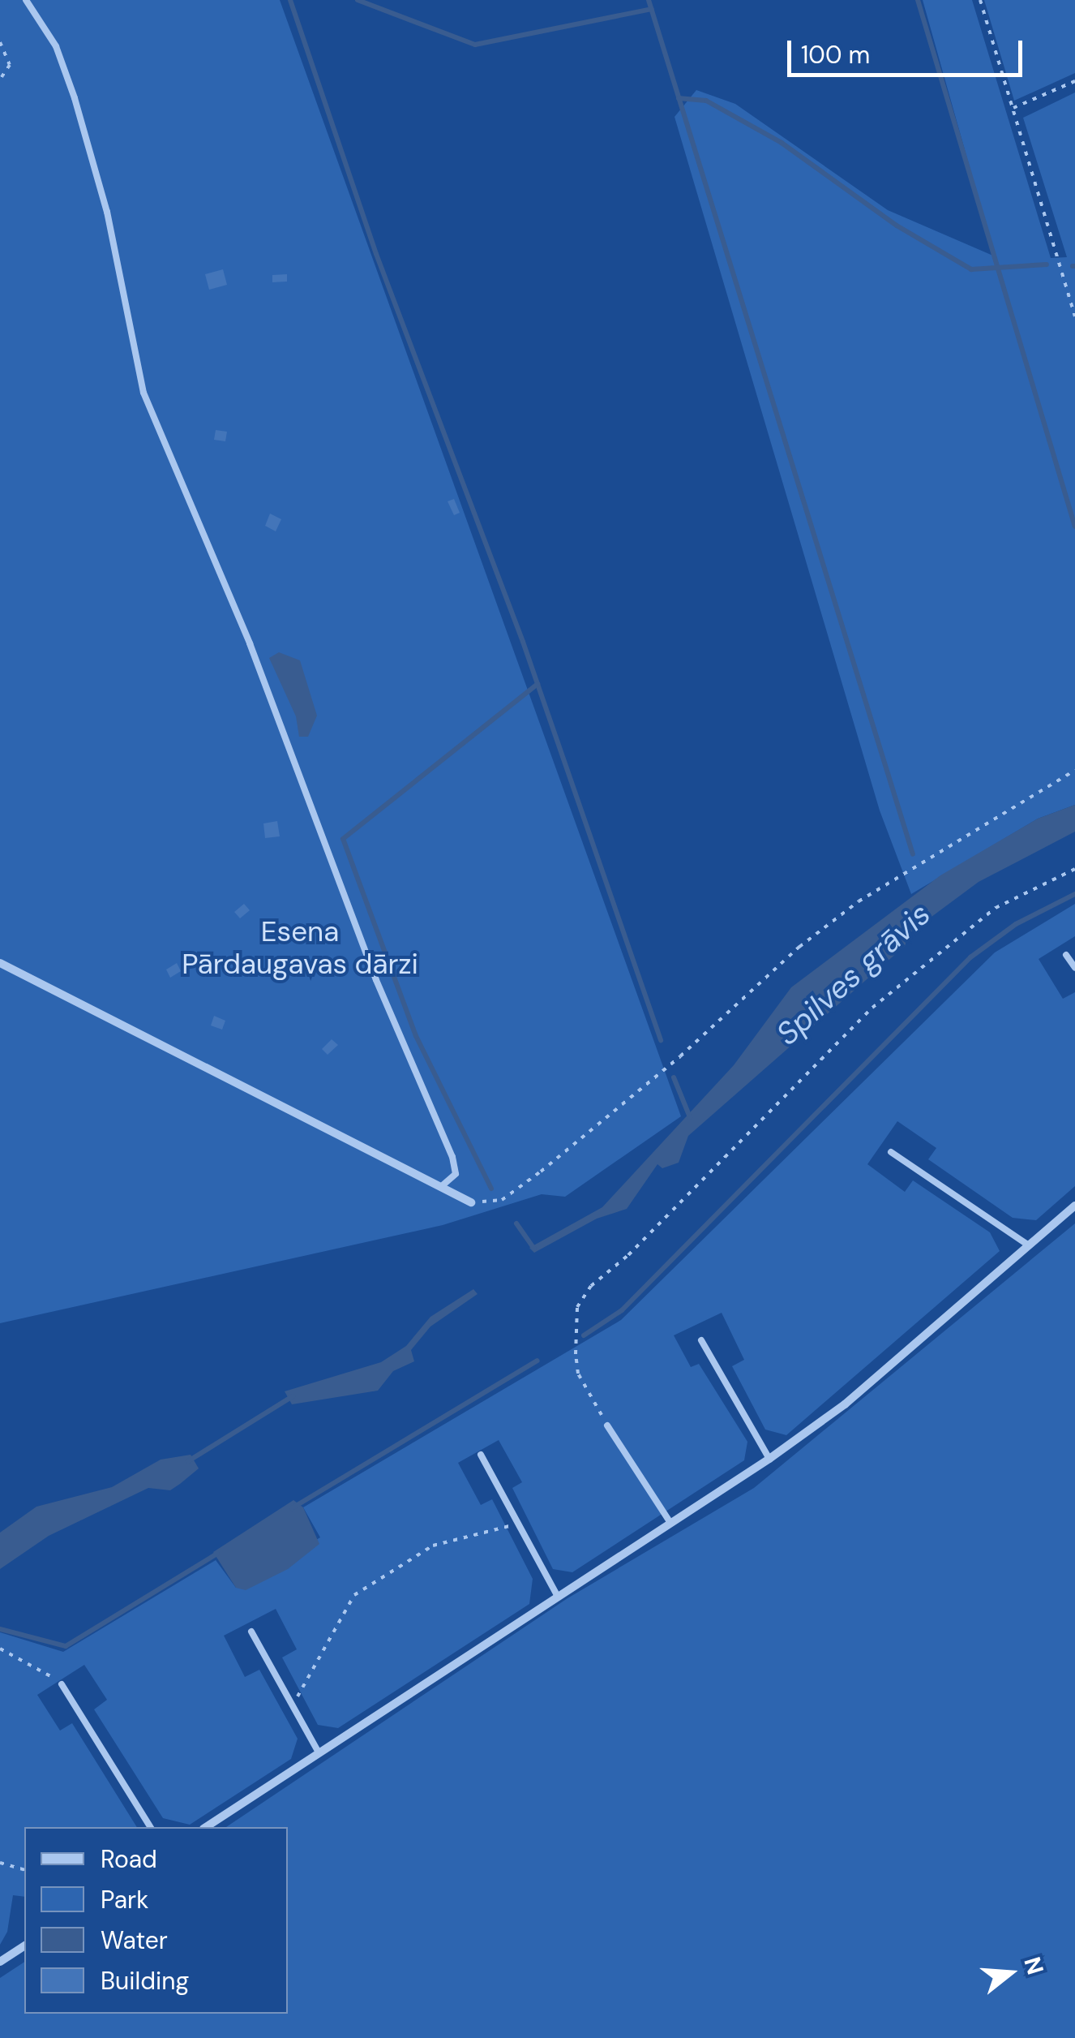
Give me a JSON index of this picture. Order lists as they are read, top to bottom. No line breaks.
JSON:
{"water":["Spilves grāvis"],"parks":["Esena Pārdaugavas dārzi"],"legend":["Road","Park","Water","Building"],"scale_bar":"100 m","north":"right"}
